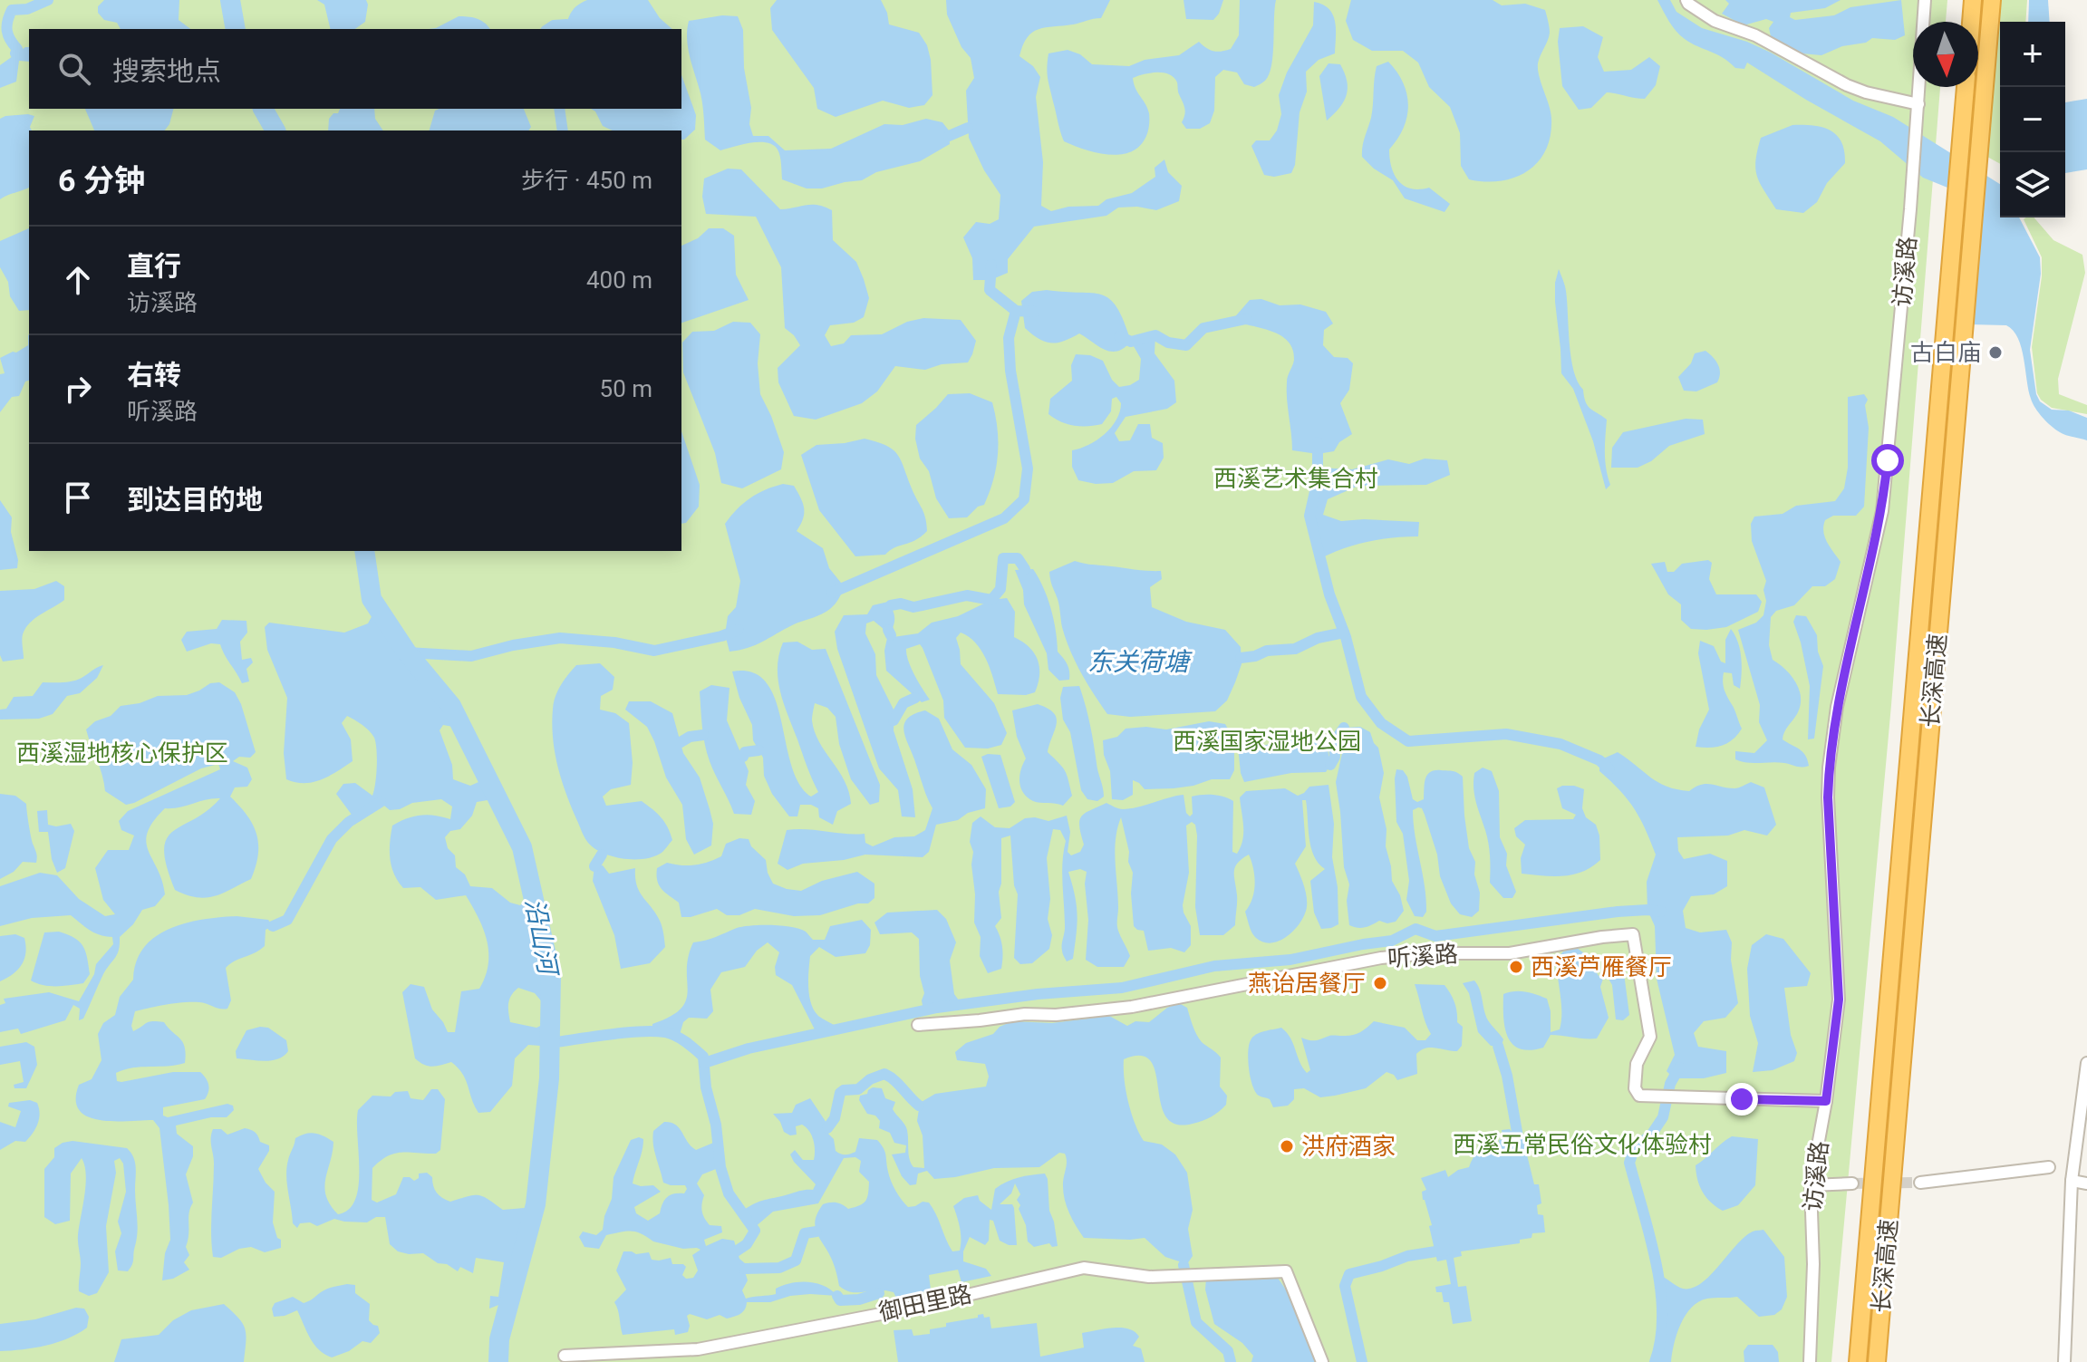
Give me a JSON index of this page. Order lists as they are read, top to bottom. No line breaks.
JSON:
{"streets":{"highway":["长深高速"],"street":["访溪路","听溪路","御田里路"]},"crossings":[["访溪路","听溪路"]],"water":["东关荷塘","沿山河"],"parks":["西溪艺术集合村","西溪国家湿地公园","西溪湿地核心保护区","西溪五常民俗文化体验村"],"places":["古白庙","西溪芦雁餐厅","燕诒居餐厅","洪府酒家"],"north":"bottom","page":{"map_buttons":["+","−"],"search":"搜索地点","heading":["6 分钟","步行 · 450 m"],"list":[["直行","访溪路","400 m"],["右转","听溪路","50 m"],"到达目的地"]}}
